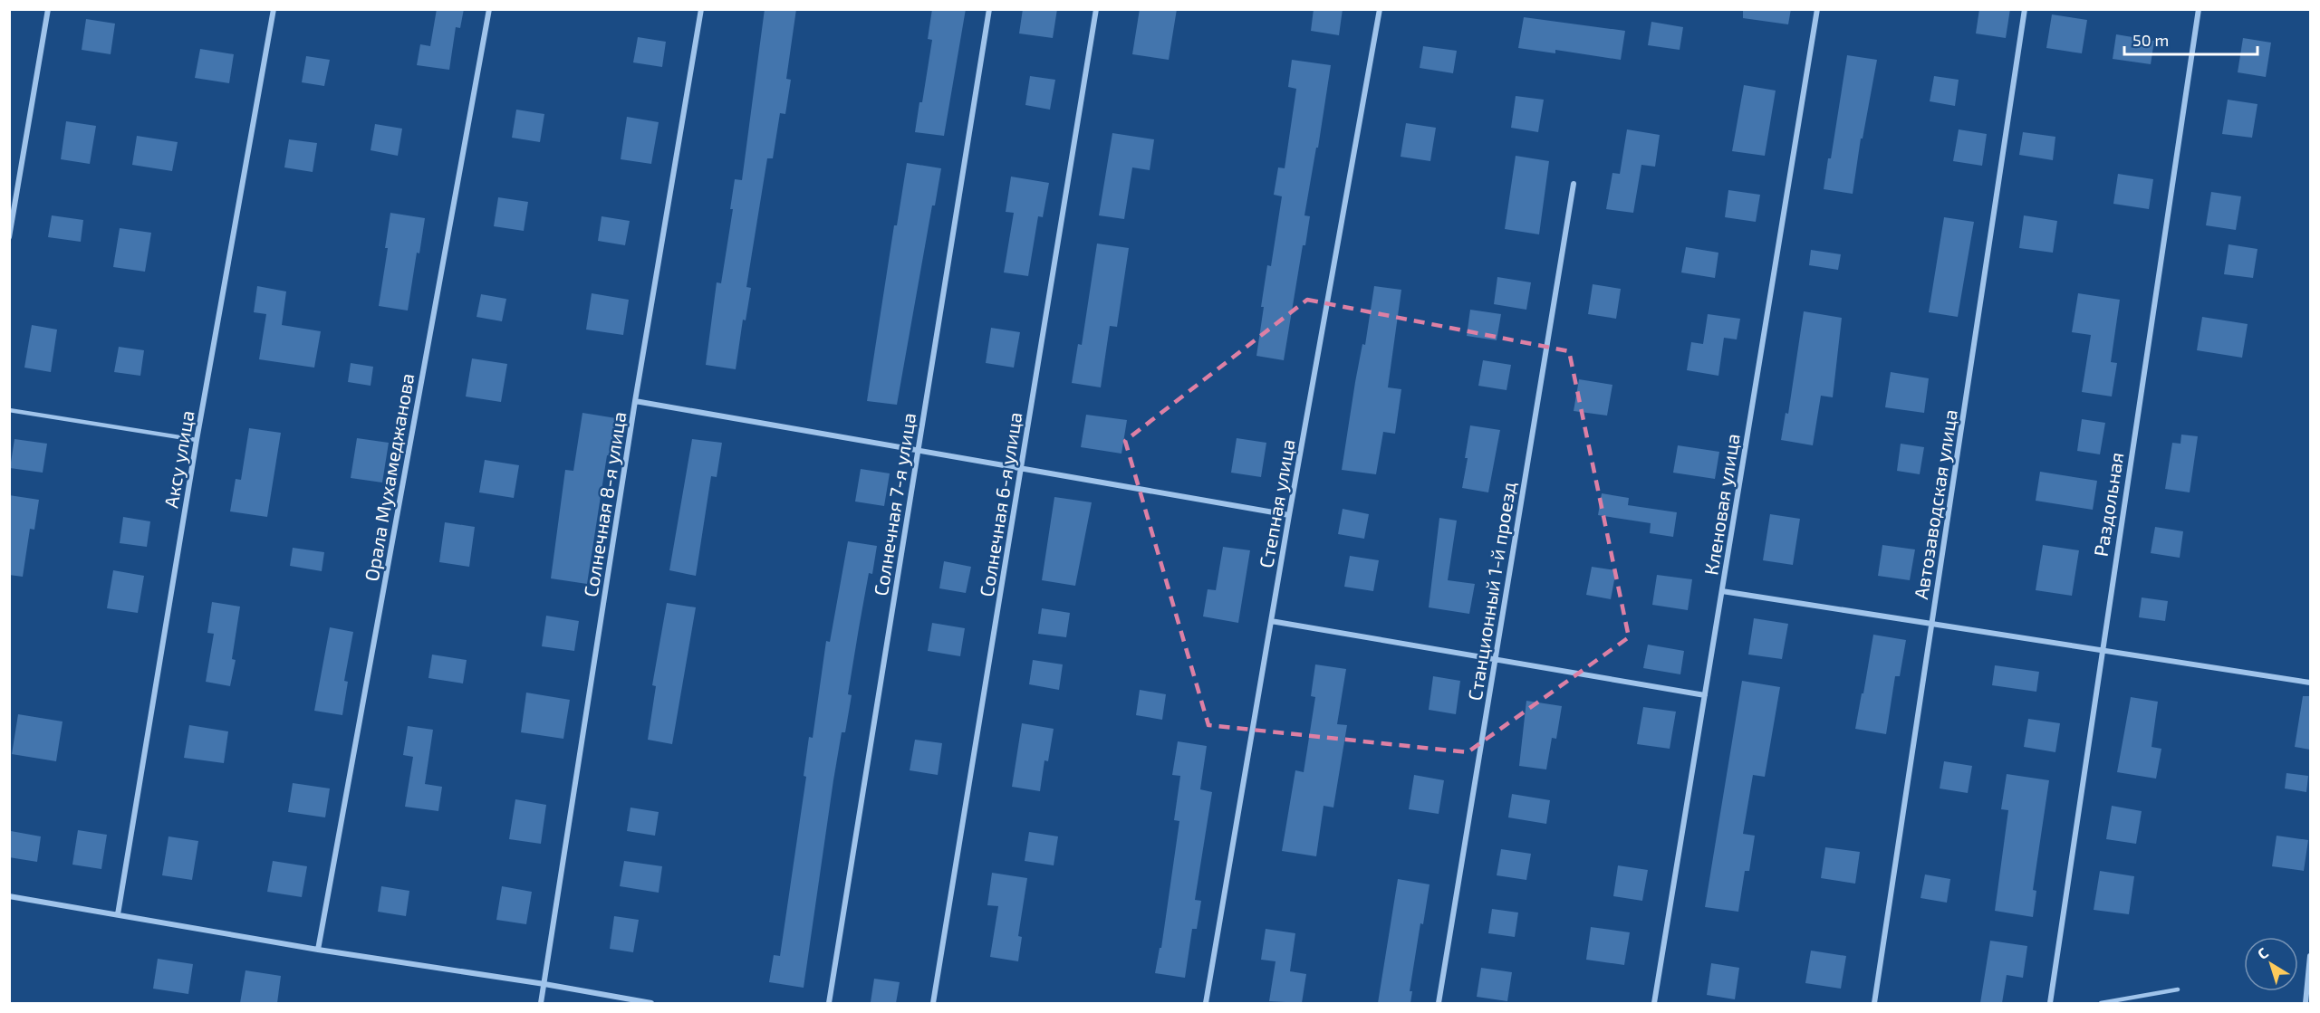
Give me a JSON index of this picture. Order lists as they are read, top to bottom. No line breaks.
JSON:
{"streets":{"street":["Аксу улица","Орала Мухамеджанова","Степная улица","Солнечная 8-я улица","Солнечная 7-я улица","Солнечная 6-я улица","Кленовая улица","Автозаводская улица","Раздольная","Станционный 1-й проезд"]},"scale_bar":"50 m","north":"top left"}
